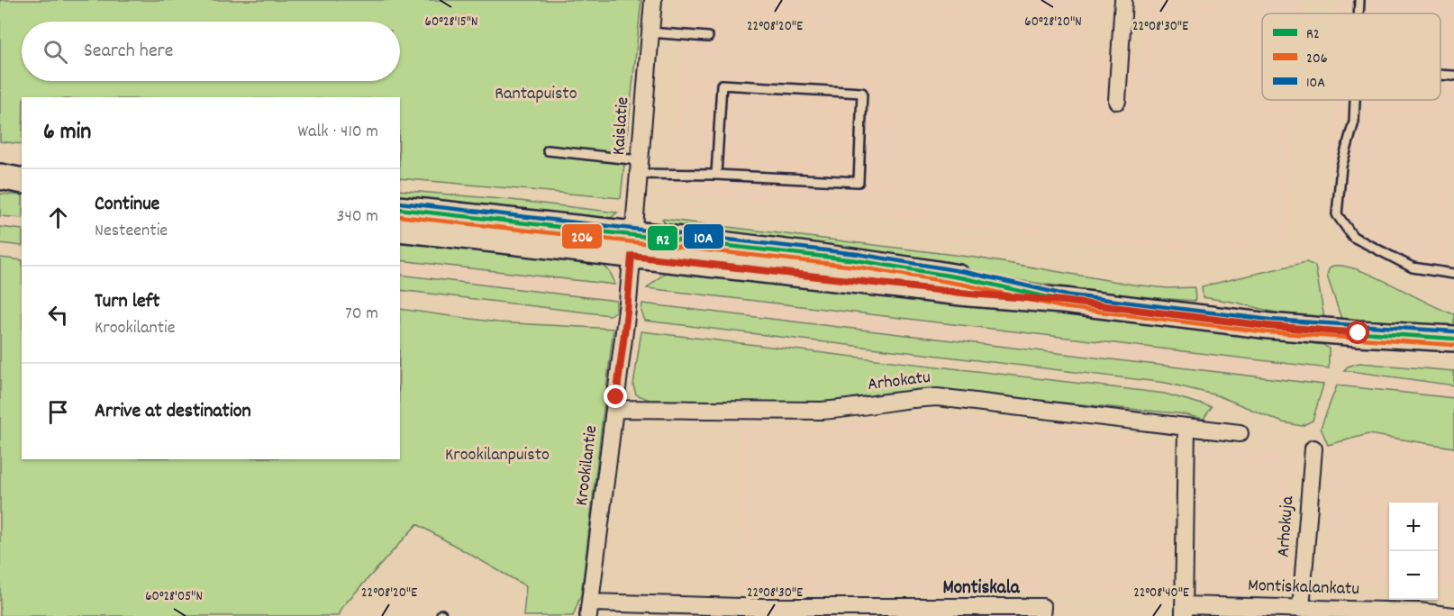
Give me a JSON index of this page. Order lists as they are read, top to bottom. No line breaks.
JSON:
{"streets":{"street":["Kaislatie","Arhokatu","Krookilantie","Arhokuja","Montiskalankatu"]},"crossings":[["Kaislatie","Krookilantie"],["Arhokatu","Krookilantie"],["Arhokuja","Montiskalankatu"]],"districts":["Montiskala"],"parks":["Rantapuisto","Krookilanpuisto"],"lines":["transit line 10A","transit line R2","transit line 206"],"legend":["R2","206","10A"],"page":{"search":"Search here","heading":["6 min","Walk · 410 m"],"list":[["Continue","Nesteentie","340 m"],["Turn left","Krookilantie","70 m"],"Arrive at destination"],"map_buttons":["+","−"]},"coordinates":["60°28'20\"N","60°28'15\"N","22°08'20\"E","22°08'30\"E","22°08'40\"E","60°28'05\"N"]}
